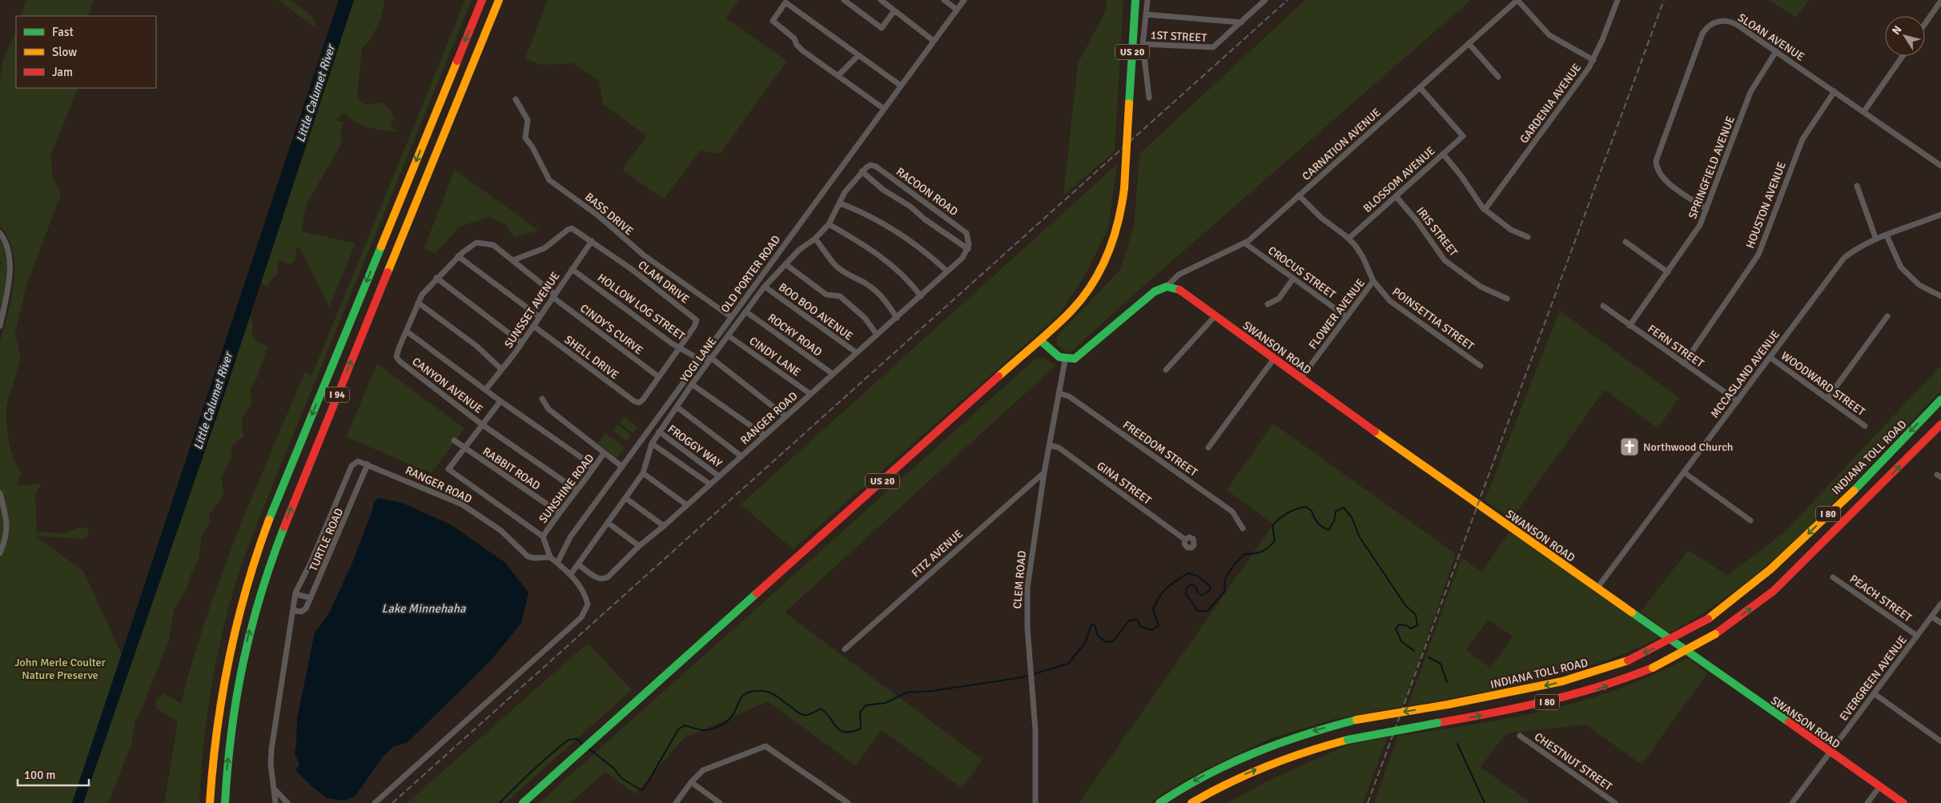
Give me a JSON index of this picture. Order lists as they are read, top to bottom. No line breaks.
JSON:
{"streets":{"main road":["US 20","SWANSON ROAD","I 94","INDIANA TOLL ROAD","I 80"],"street":["1ST STREET","SLOAN AVENUE","GARDENIA AVENUE","CARNATION AVENUE","SPRINGFIELD AVENUE","BLOSSOM AVENUE","RACOON ROAD","HOUSTON AVENUE","BASS DRIVE","IRIS STREET","CROCUS STREET","OLD PORTER ROAD","CLAM DRIVE","HOLLOW LOG STREET","SUNSSET AVENUE","BOO BOO AVENUE","FLOWER AVENUE","POINSETTIA STREET","CINDY'S CURVE","ROCKY ROAD","FERN STREET","CINDY LANE","SHELL DRIVE","YOGI LANE","MCCASLAND AVENUE","WOODWARD STREET","CANYON AVENUE","RANGER ROAD","FROGGY WAY","FREEDOM STREET","RABBIT ROAD","GINA STREET","SUNSHINE ROAD","TURTLE ROAD","FITZ AVENUE","CLEM ROAD","PEACH STREET","EVERGREEN AVENUE","CHESTNUT STREET"]},"crossings":[["SLOAN AVENUE","SPRINGFIELD AVENUE"],["SLOAN AVENUE","HOUSTON AVENUE"],["CARNATION AVENUE","BLOSSOM AVENUE"],["CARNATION AVENUE","CROCUS STREET"],["CARNATION AVENUE","POINSETTIA STREET"],["CARNATION AVENUE","SWANSON ROAD"],["SPRINGFIELD AVENUE","FERN STREET"],["BLOSSOM AVENUE","IRIS STREET"],["BLOSSOM AVENUE","POINSETTIA STREET"],["RACOON ROAD","YOGI LANE"],["RACOON ROAD","RANGER ROAD"],["HOUSTON AVENUE","FERN STREET"],["BASS DRIVE","OLD PORTER ROAD"],["CROCUS STREET","FLOWER AVENUE"],["OLD PORTER ROAD","HOLLOW LOG STREET"],["CLAM DRIVE","HOLLOW LOG STREET"],["CLAM DRIVE","SUNSSET AVENUE"],["HOLLOW LOG STREET","SUNSSET AVENUE"],["SUNSSET AVENUE","CINDY'S CURVE"],["SUNSSET AVENUE","SHELL DRIVE"],["SUNSSET AVENUE","CANYON AVENUE"],["BOO BOO AVENUE","YOGI LANE"],["BOO BOO AVENUE","RANGER ROAD"],["FLOWER AVENUE","POINSETTIA STREET"],["FLOWER AVENUE","SWANSON ROAD"],["CINDY'S CURVE","SHELL DRIVE"],["CINDY'S CURVE","CANYON AVENUE"],["ROCKY ROAD","YOGI LANE"],["ROCKY ROAD","RANGER ROAD"],["FERN STREET","MCCASLAND AVENUE"],["SWANSON ROAD","MCCASLAND AVENUE"],["SWANSON ROAD","EVERGREEN AVENUE"],["CINDY LANE","YOGI LANE"],["CINDY LANE","RANGER ROAD"],["YOGI LANE","RANGER ROAD"],["YOGI LANE","FROGGY WAY"],["MCCASLAND AVENUE","WOODWARD STREET"],["CANYON AVENUE","SUNSHINE ROAD"],["RANGER ROAD","FROGGY WAY"],["RANGER ROAD","SUNSHINE ROAD"],["RANGER ROAD","TURTLE ROAD"],["FREEDOM STREET","CLEM ROAD"],["RABBIT ROAD","SUNSHINE ROAD"],["GINA STREET","CLEM ROAD"],["FITZ AVENUE","CLEM ROAD"],["PEACH STREET","EVERGREEN AVENUE"]],"water":["Little Calumet River","Lake Minnehaha"],"parks":["John Merle Coulter Nature Preserve"],"places":{"church":["Northwood Church"]},"legend":["Fast","Slow","Jam"],"scale_bar":"100 m","north":"top left"}
